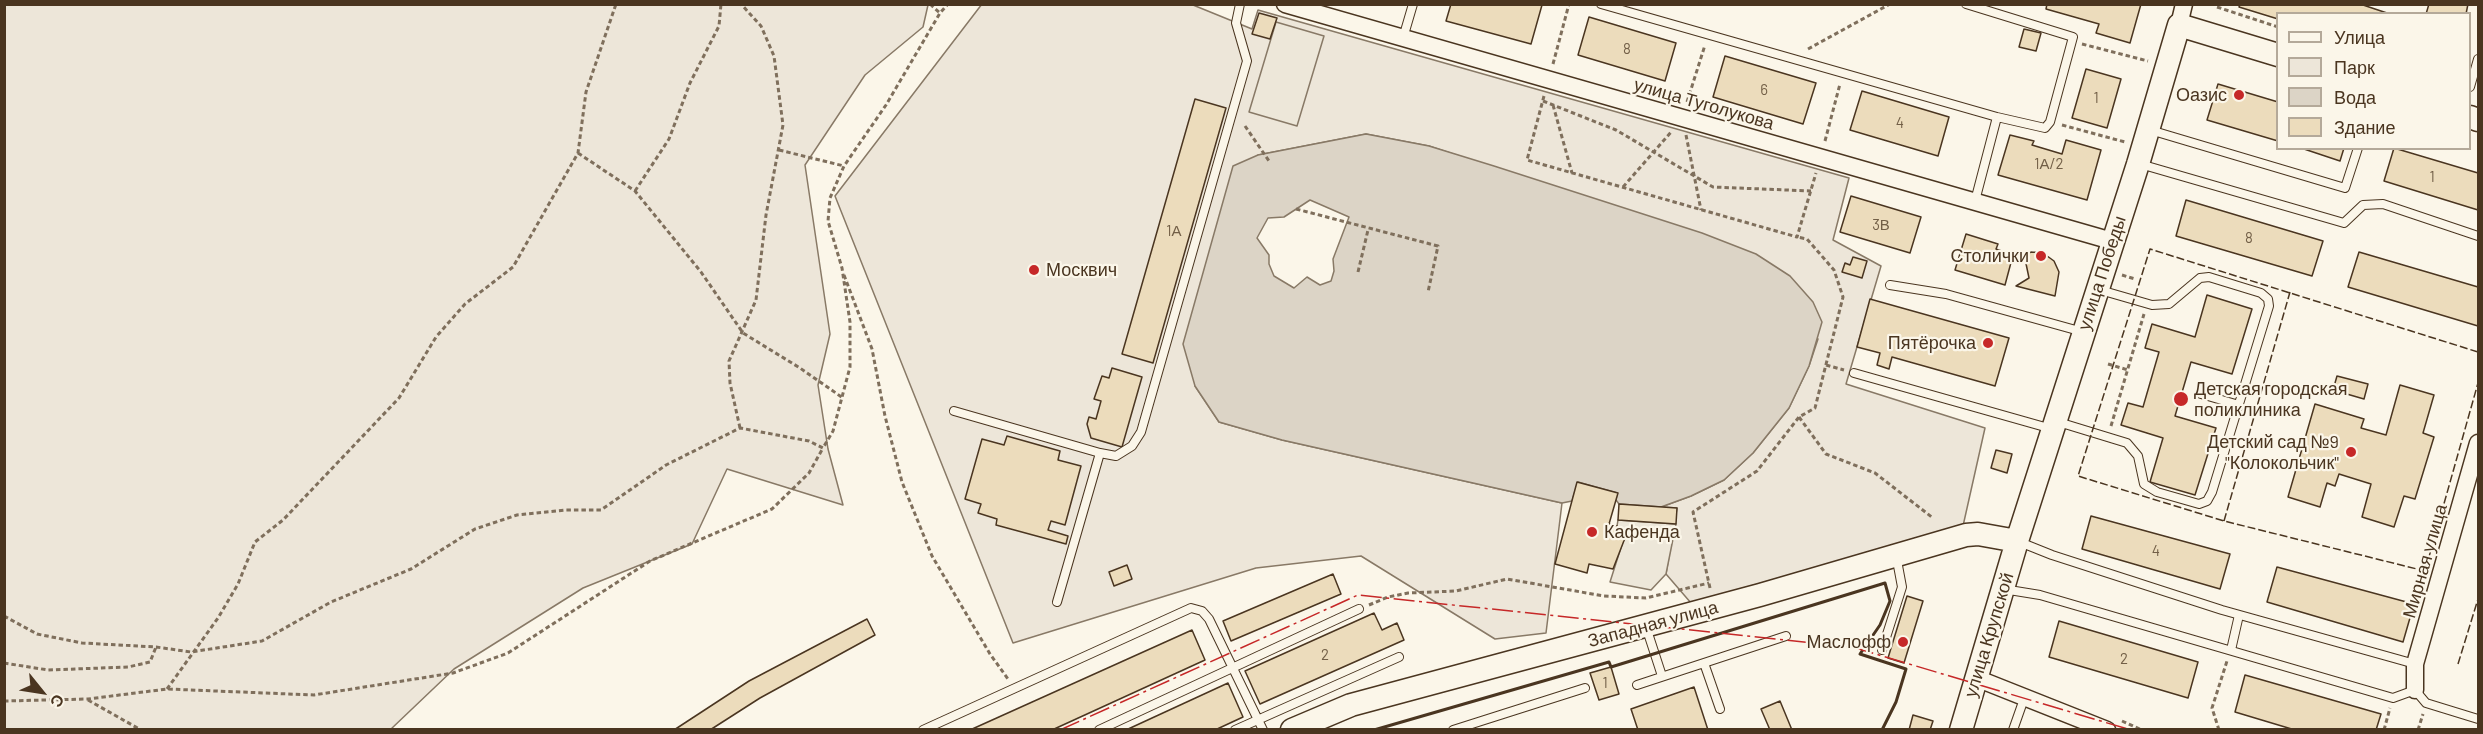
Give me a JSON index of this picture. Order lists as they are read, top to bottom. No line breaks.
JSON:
{"streets":{"street":["улица Туголукова","улица Победы","Мирная улица","Западная улица","улица Крупской"]},"crossings":[["улица Туголукова","улица Победы"],["улица Победы","Западная улица"],["улица Победы","улица Крупской"],["Западная улица","улица Крупской"]],"places":["Оазис","Столички","Москвич","Пятёрочка","Детская городская поликлиника","Детский сад №9 \"Колокольчик\"","Кафенда","Маслофф"],"house_numbers":["8","6","1","4","1А/2","1","3В","1А","8","4","2","2","1"],"legend":["Улица","Парк","Вода","Здание"],"north":"bottom right"}
